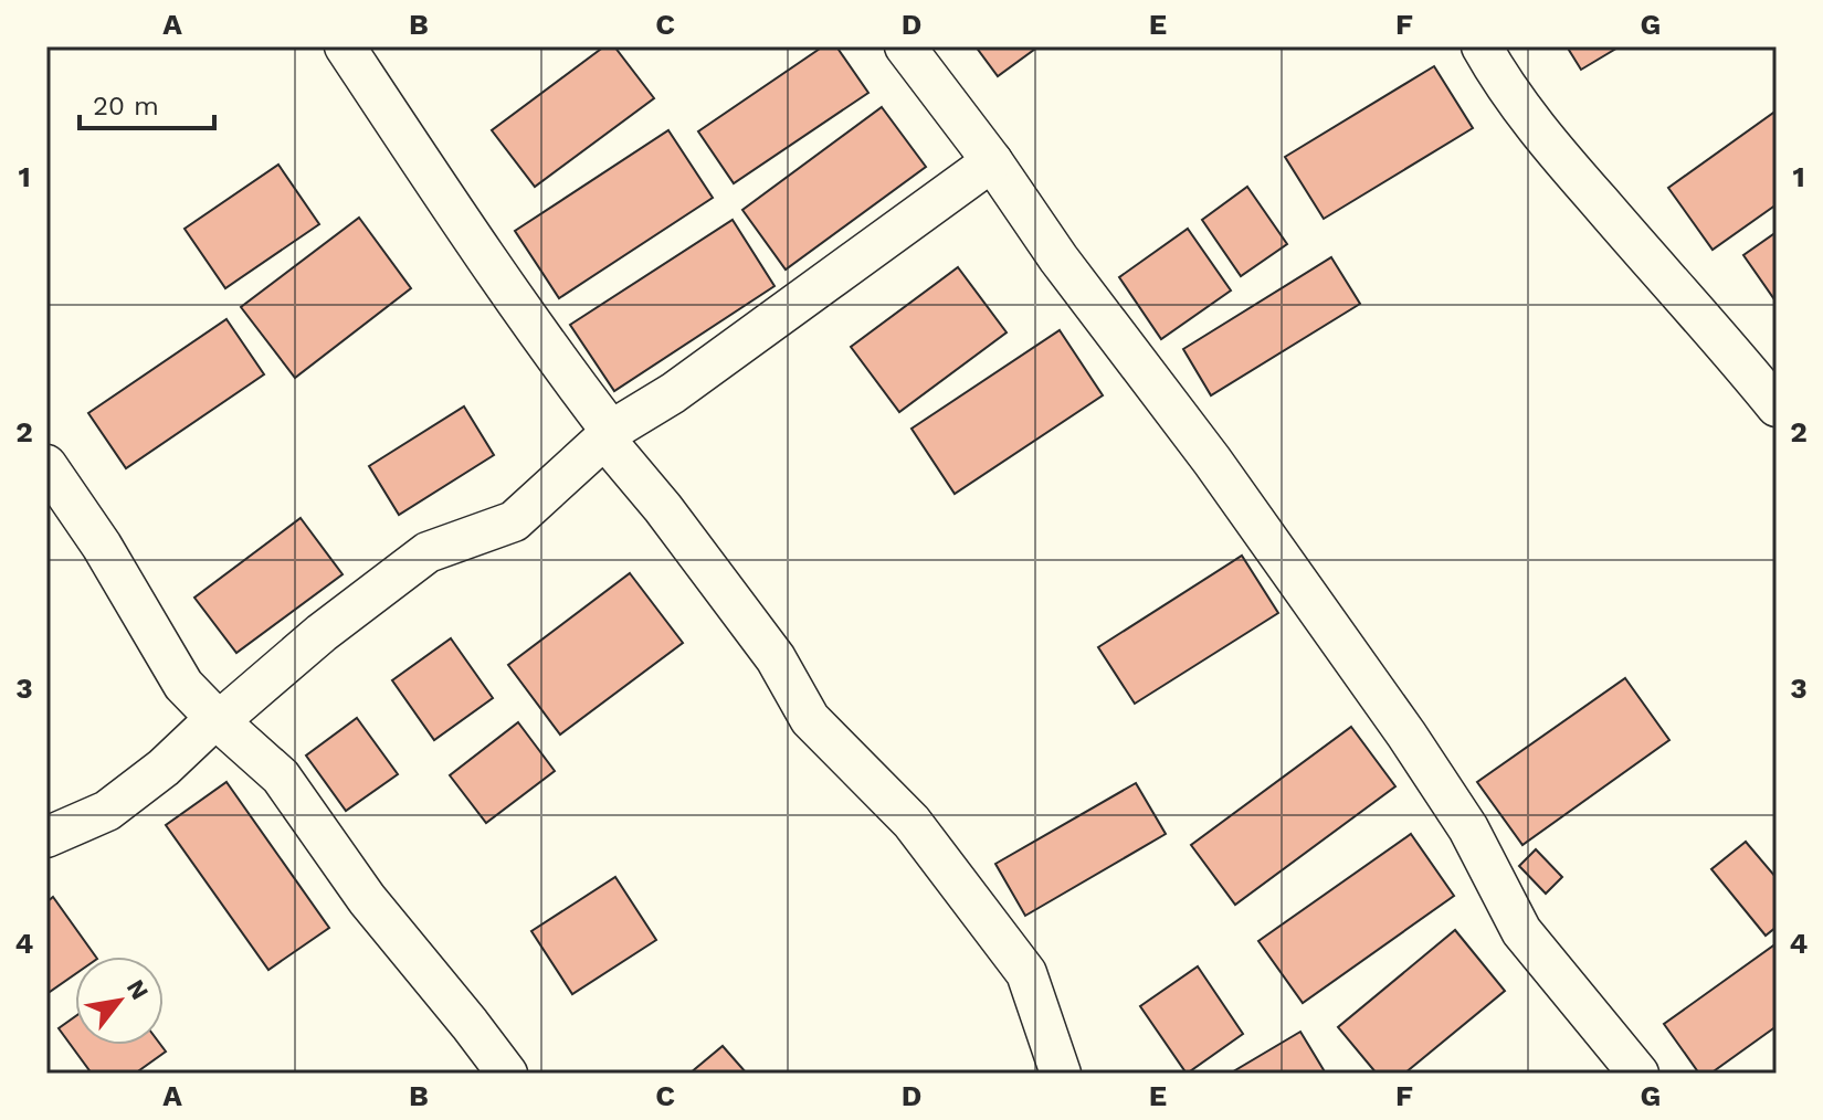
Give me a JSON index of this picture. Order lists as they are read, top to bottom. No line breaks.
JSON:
{"scale_bar":"20 m","north":"top right","grid":{"columns":["A","B","C","D","E","F","G"],"rows":["1","2","3","4"]}}
